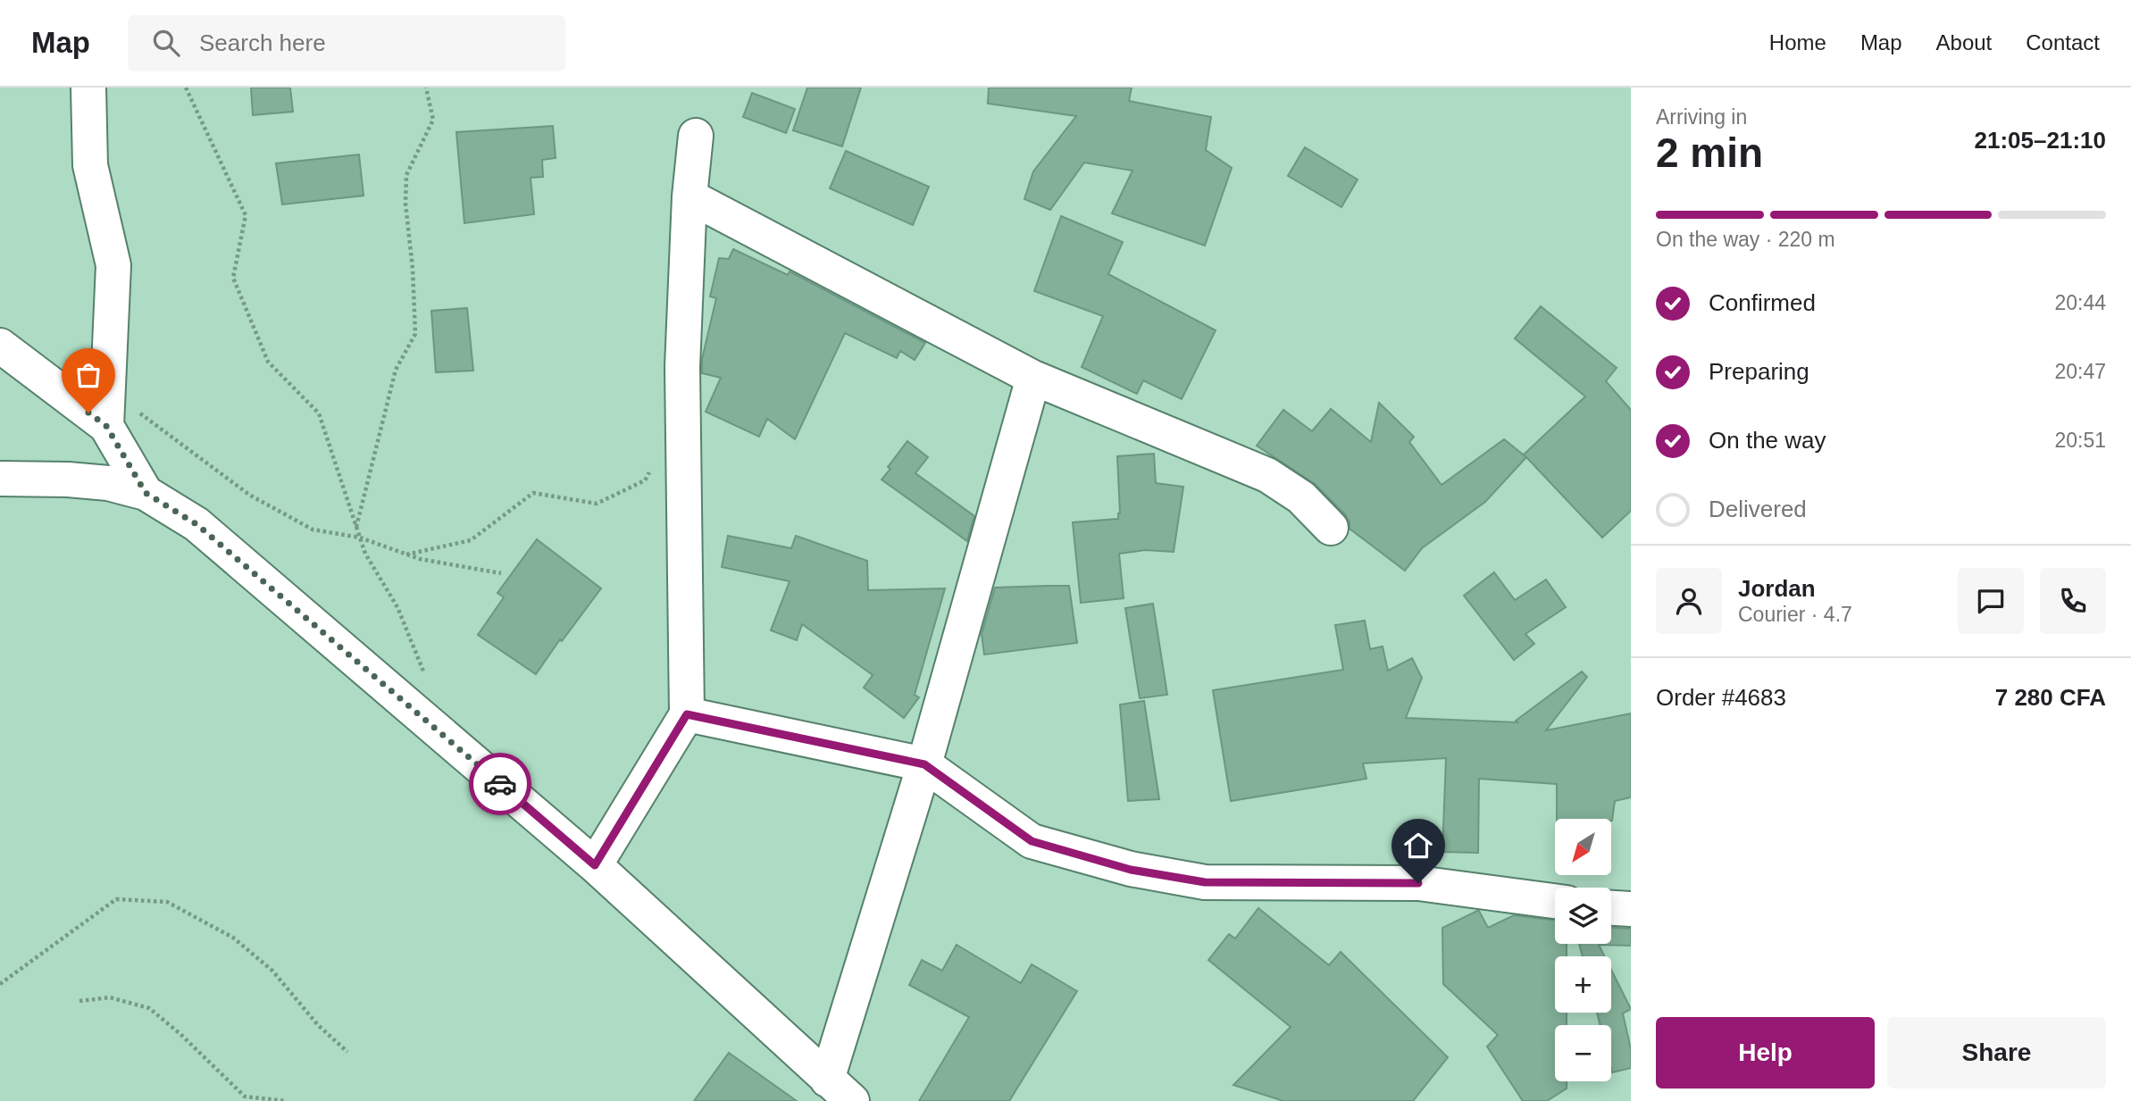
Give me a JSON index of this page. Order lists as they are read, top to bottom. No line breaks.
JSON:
{"north":"bottom left","page":{"header":"Map","search":"Search here","nav":["Home","Map","About","Contact"],"heading":["2 min","Arriving in","21:05–21:10"],"panel":["Jordan","Courier · 4.7","Order #4683","7 280 CFA"],"bar":"On the way · 220 m","list":[["Confirmed","20:44"],["Preparing","20:47"],["On the way","20:51"],"Delivered"],"map_buttons":["+","−"],"buttons":["Help","Share"]}}
